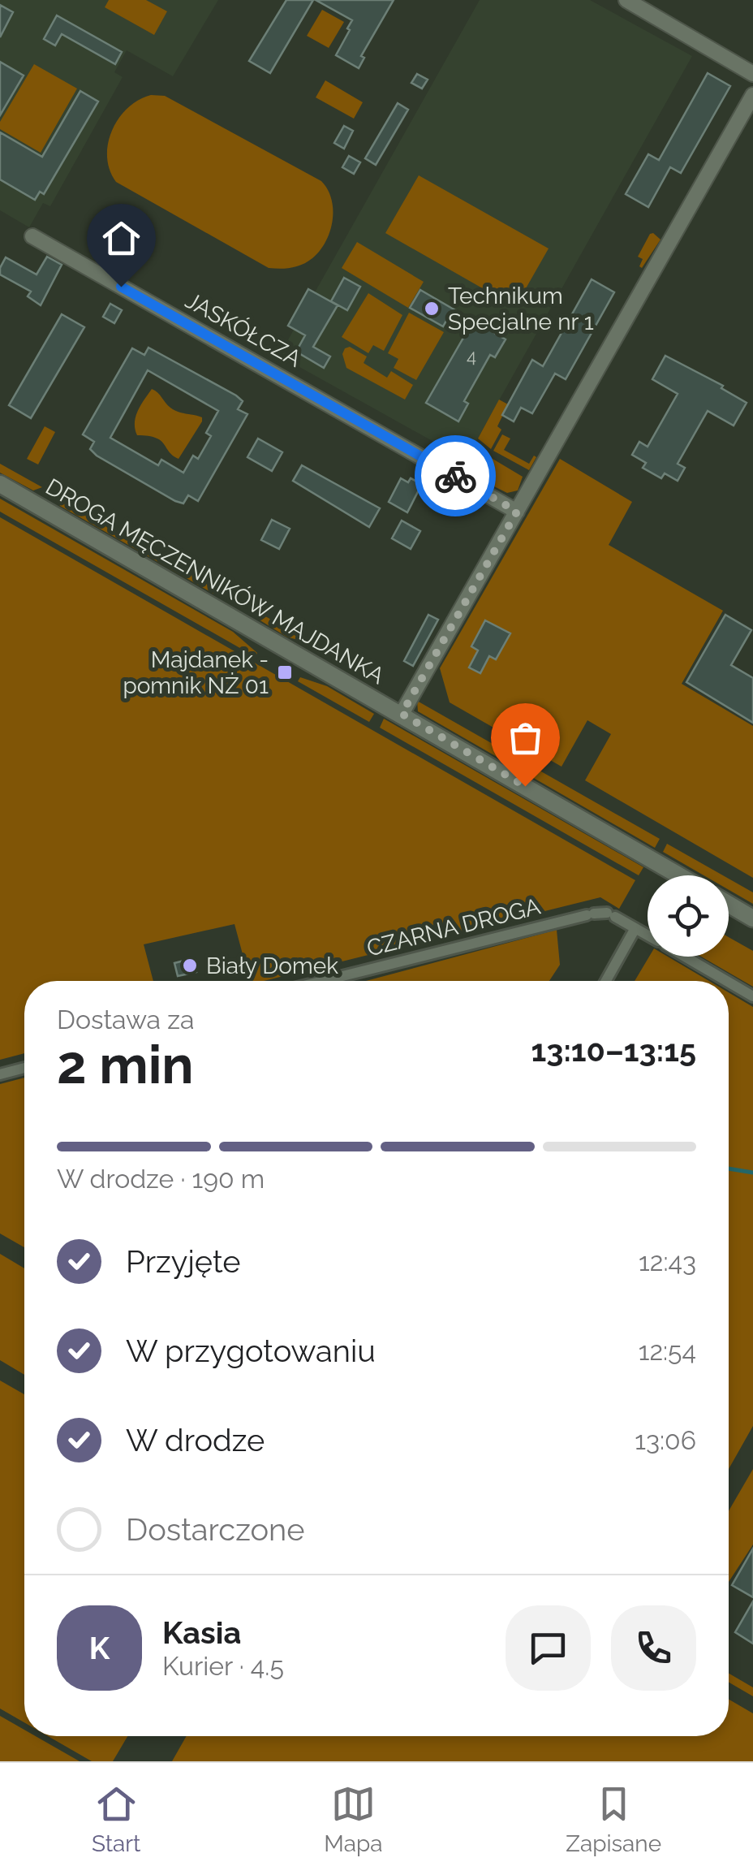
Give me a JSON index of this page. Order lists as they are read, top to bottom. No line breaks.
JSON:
{"streets":{"street":["JASKÓŁCZA","DROGA MĘCZENNIKÓW MAJDANKA","CZARNA DROGA"]},"places":{"other":["Technikum Specjalne nr 1","Biały Domek"],"transit":["Majdanek - pomnik NŻ 01"]},"house_numbers":["4"],"page":{"heading":["2 min","Dostawa za","13:10–13:15"],"panel":["Kasia","Kurier · 4.5"],"bar":"W drodze · 190 m","list":[["Przyjęte","12:43"],["W przygotowaniu","12:54"],["W drodze","13:06"],"Dostarczone"],"round":"K","tabs":["Start","Mapa","Zapisane"]}}
